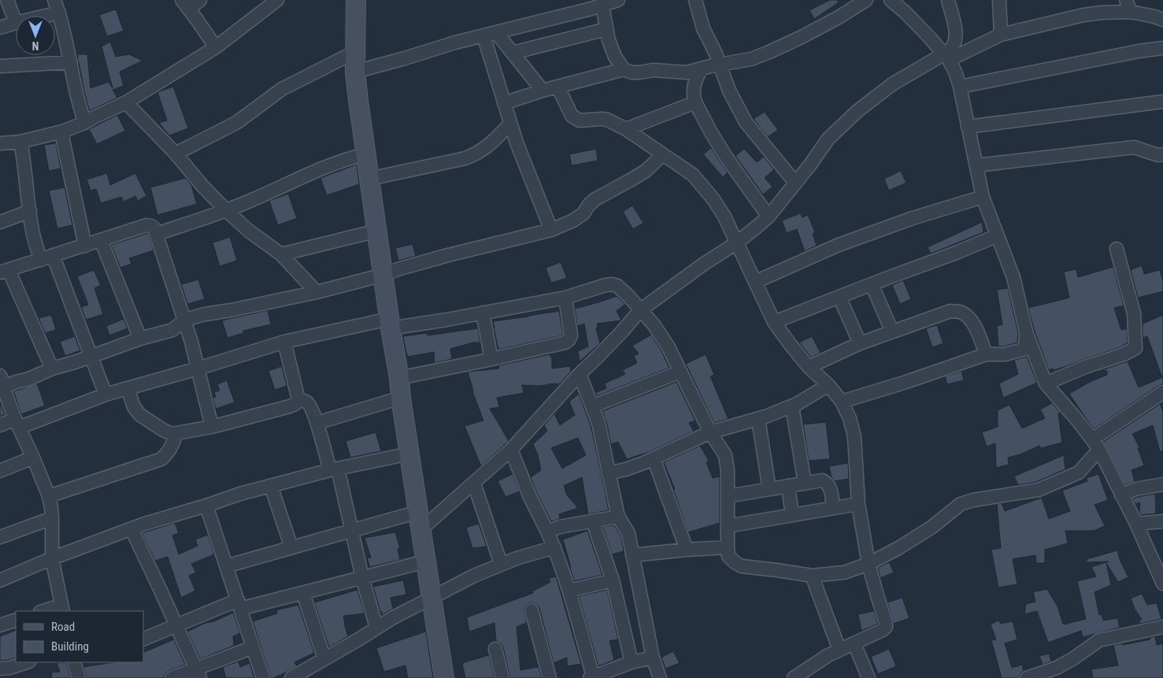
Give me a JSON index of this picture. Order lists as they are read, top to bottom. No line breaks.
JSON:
{"legend":["Road","Building"],"north":"bottom"}
